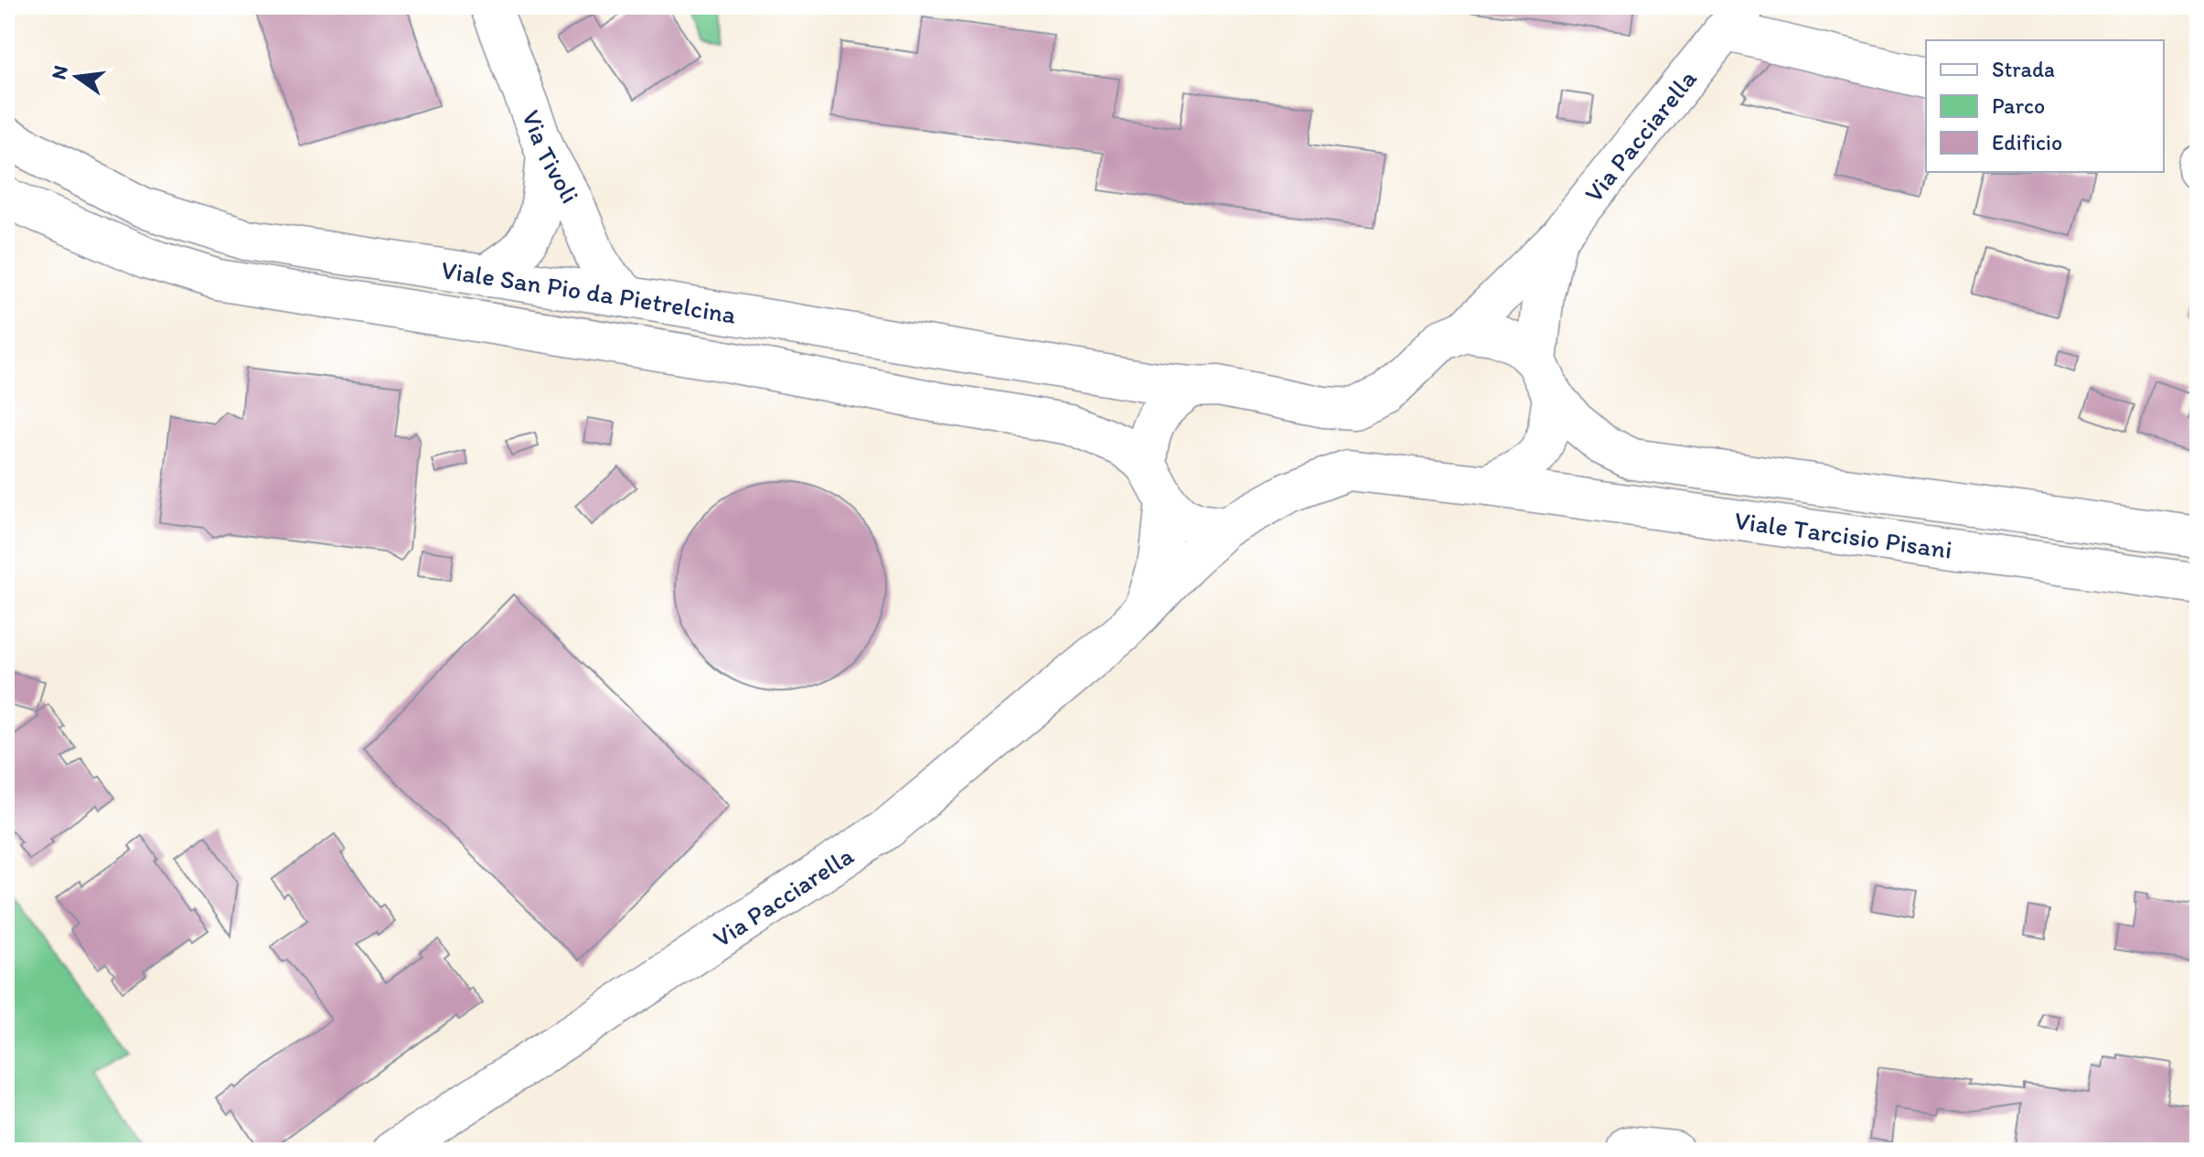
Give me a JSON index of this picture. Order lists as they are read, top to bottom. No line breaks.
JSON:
{"streets":{"main road":["Via Pacciarella","Via Tivoli","Viale San Pio da Pietrelcina","Viale Tarcisio Pisani"]},"crossings":[["Via Pacciarella","Viale San Pio da Pietrelcina"],["Via Pacciarella","Viale Tarcisio Pisani"],["Via Tivoli","Viale San Pio da Pietrelcina"],["Viale San Pio da Pietrelcina","Viale Tarcisio Pisani"]],"legend":["Strada","Parco","Edificio"],"north":"left"}
